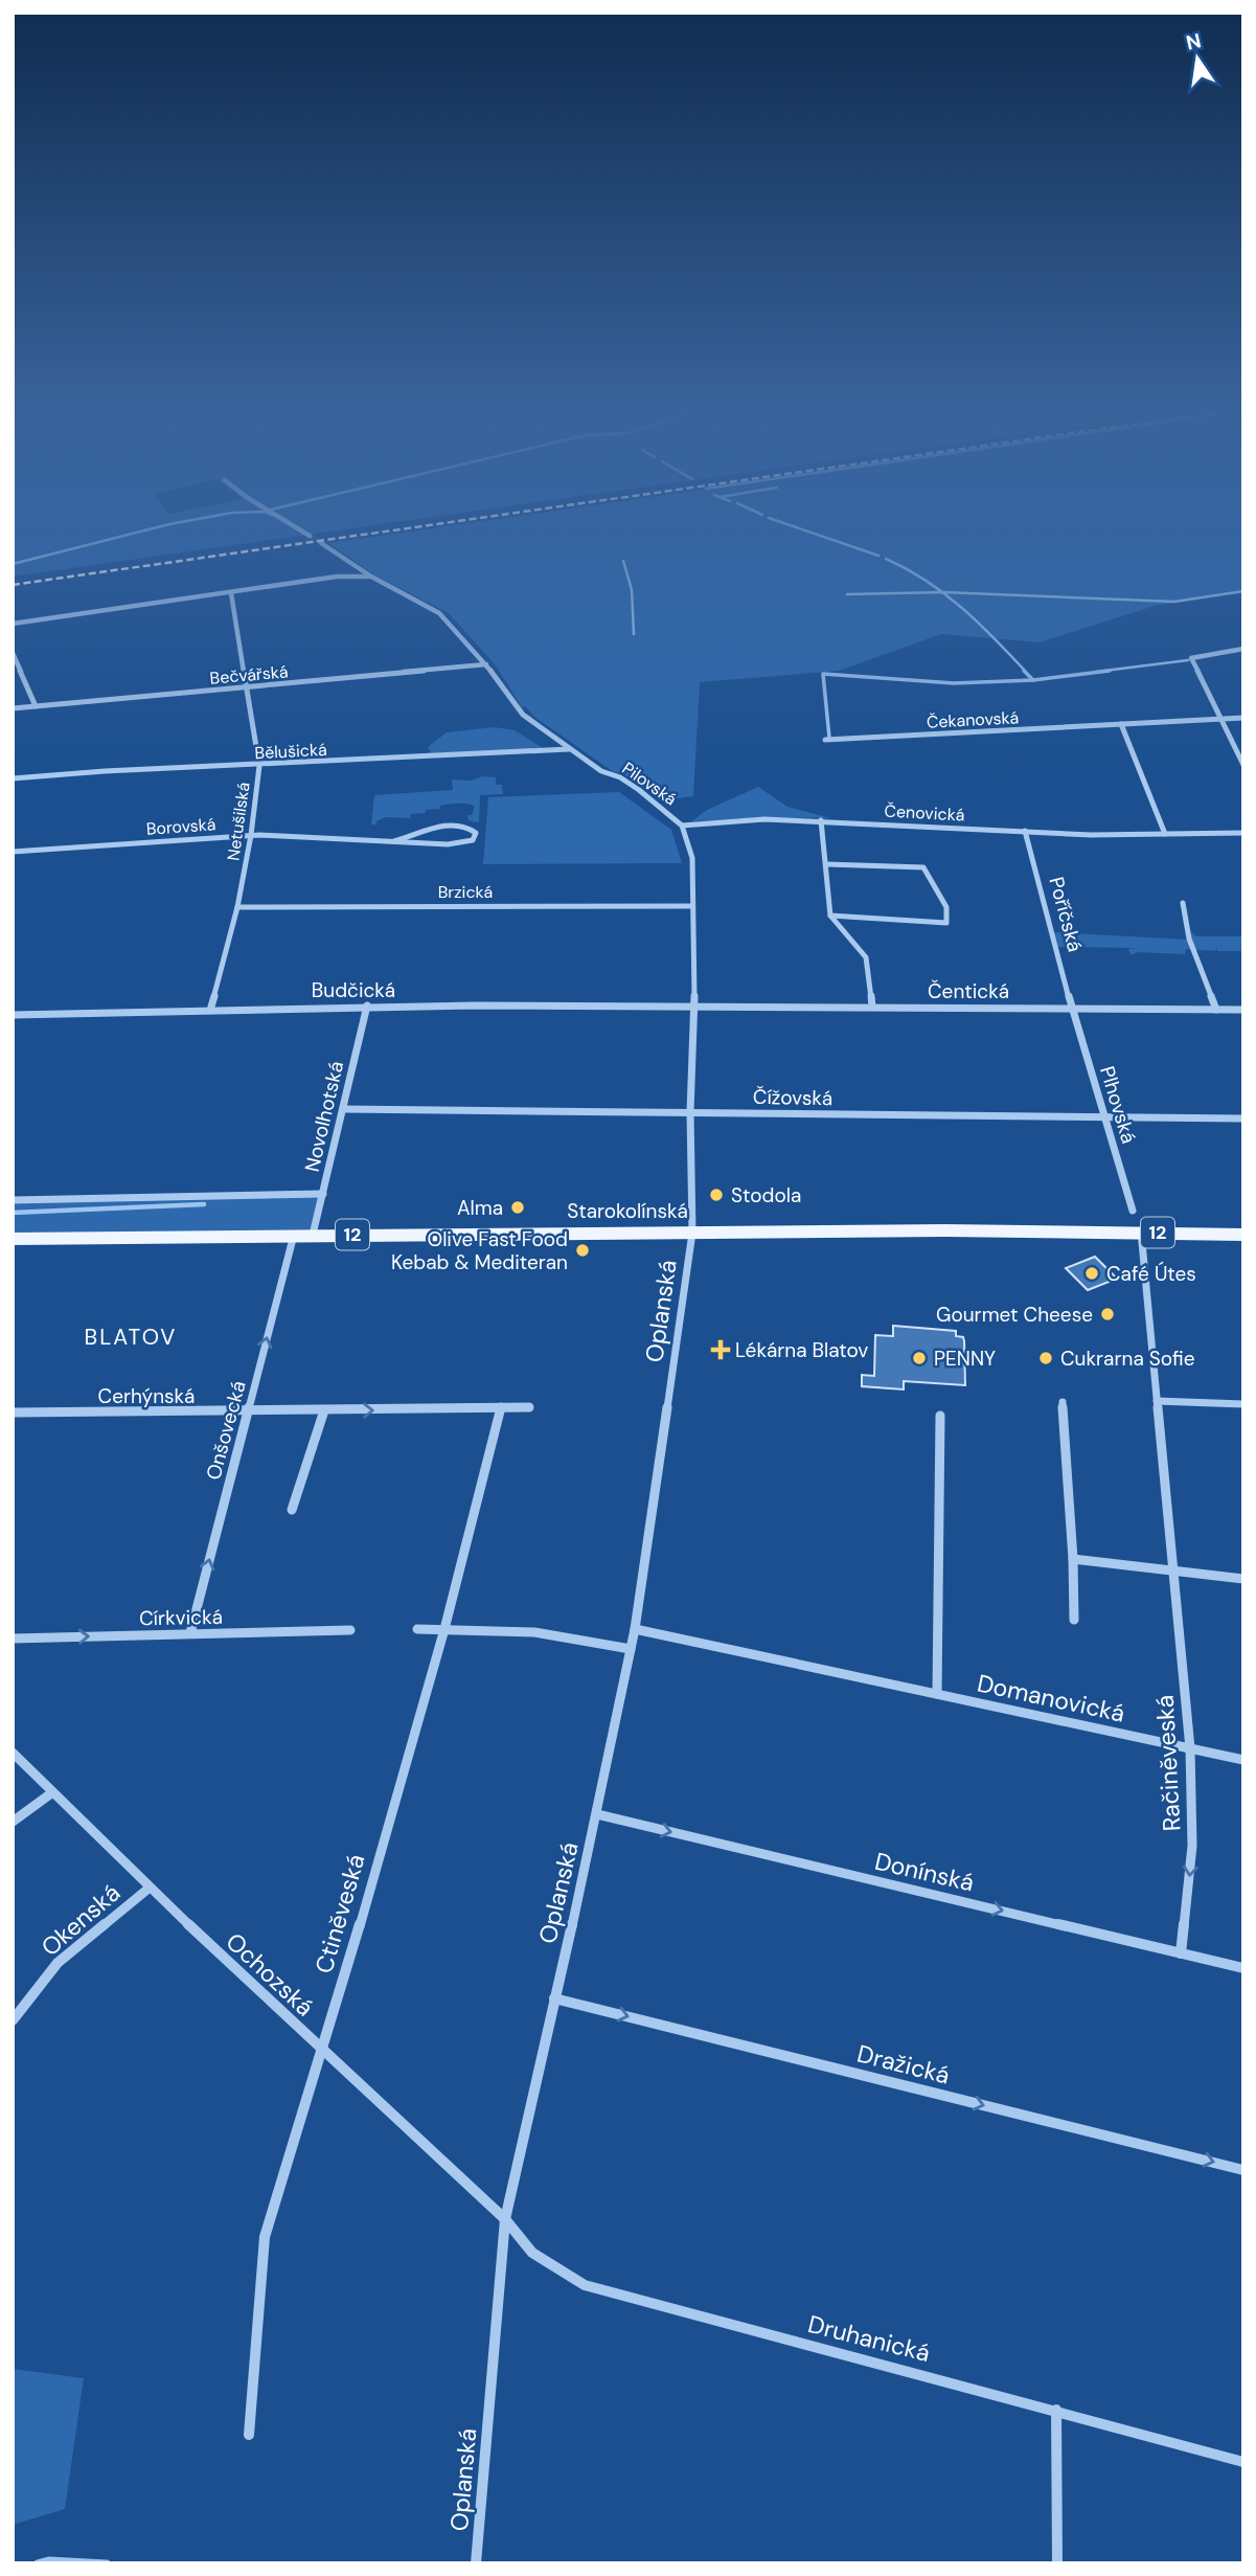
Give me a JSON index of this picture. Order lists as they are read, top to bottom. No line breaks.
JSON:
{"streets":{"main road":["Starokolínská","12"],"street":["Bečvářská","Čekanovská","Bělušická","Pilovská","Čenovická","Netušilská","Borovská","Brzická","Poříčská","Budčická","Čentická","Čížovská","Plhovská","Novolhotská","Oplanská","Cerhýnská","Onšovecká","Církvická","Domanovická","Račiněveská","Donínská","Ctiněveská","Okenská","Ochozská","Dražická","Druhanická"]},"crossings":[["Bečvářská","Pilovská"],["Bečvářská","Netušilská"],["Bělušická","Pilovská"],["Bělušická","Netušilská"],["Pilovská","Čenovická"],["Pilovská","Brzická"],["Pilovská","Budčická"],["Pilovská","Čentická"],["Pilovská","Čížovská"],["Pilovská","Starokolínská"],["Pilovská","Oplanská"],["Čenovická","Poříčská"],["Netušilská","Borovská"],["Netušilská","Brzická"],["Netušilská","Budčická"],["Poříčská","Čentická"],["Poříčská","Plhovská"],["Budčická","Čentická"],["Budčická","Novolhotská"],["Čentická","Plhovská"],["Čížovská","Plhovská"],["Čížovská","Novolhotská"],["Novolhotská","Starokolínská"],["Novolhotská","Onšovecká"],["Starokolínská","Oplanská"],["Starokolínská","Onšovecká"],["Starokolínská","Račiněveská"],["Oplanská","Domanovická"],["Oplanská","Donínská"],["Oplanská","Ochozská"],["Oplanská","Dražická"],["Oplanská","Druhanická"],["Cerhýnská","Onšovecká"],["Cerhýnská","Ctiněveská"],["Onšovecká","Církvická"],["Domanovická","Račiněveská"],["Račiněveská","Donínská"],["Ctiněveská","Ochozská"],["Okenská","Ochozská"],["Ochozská","Druhanická"]],"one_way":["Onšovecká","Církvická","Donínská","Dražická"],"districts":["BLATOV"],"places":{"other":["Stodola","Alma","Olive Fast Food Kebab & Mediteran","Café Útes","Gourmet Cheese","PENNY","Cukrarna Sofie"],"health":["Lékárna Blatov"]},"north":"top"}
